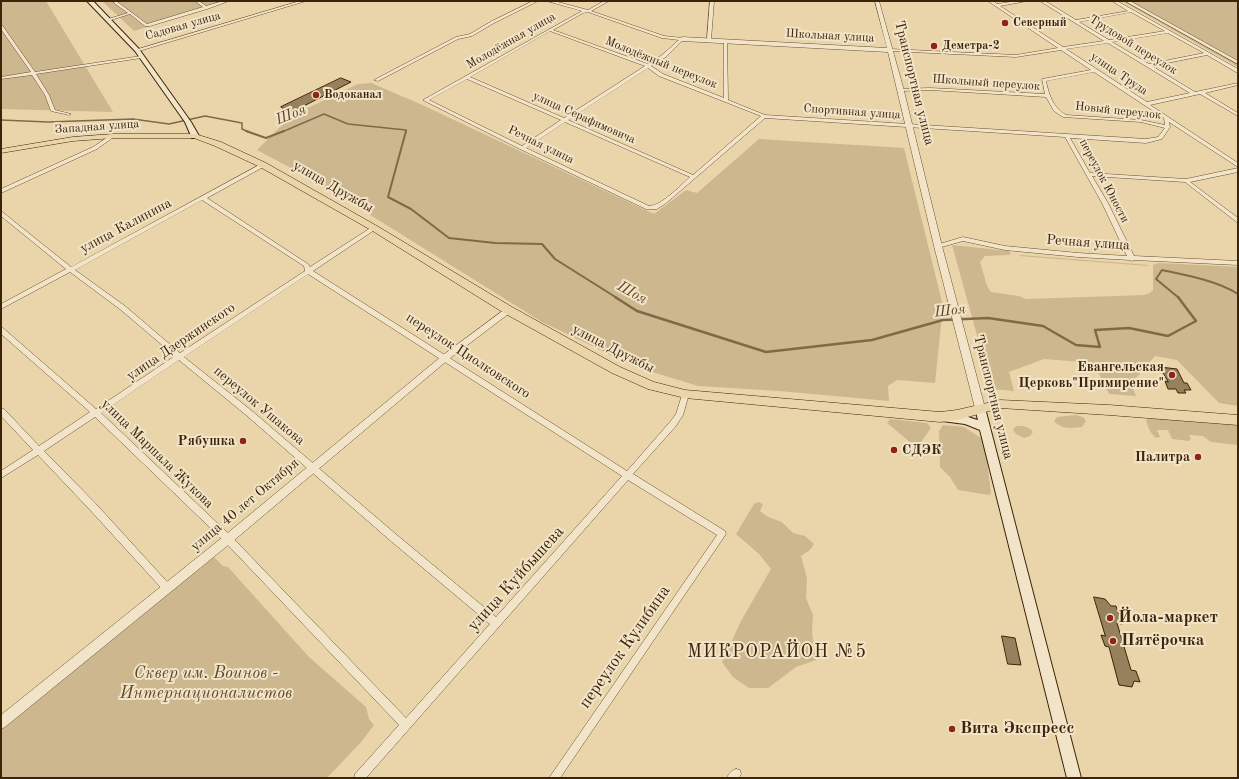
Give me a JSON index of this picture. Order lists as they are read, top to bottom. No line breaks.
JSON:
{"streets":{"main road":["Транспортная улица","Западная улица","улица Дружбы"],"street":["Садовая улица","Школьная улица","Молодёжная улица","Трудовой переулок","Молодёжный переулок","улица Труда","Школьный переулок","Новый переулок","Спортивная улица","улица Серафимовича","Речная улица","переулок Юности","улица Калинина","улица Дзержинского","переулок Циолковского","переулок Ушакова","улица Маршала Жукова","улица 40 лет Октября","улица Куйбышева","переулок Кулибина"]},"crossings":[["Школьная улица","Трудовой переулок"],["Школьная улица","улица Труда"],["Школьная улица","Транспортная улица"],["Молодёжная улица","Молодёжный переулок"],["Молодёжная улица","улица Серафимовича"],["Молодёжная улица","Речная улица"],["Молодёжный переулок","Спортивная улица"],["Транспортная улица","Школьный переулок"],["Транспортная улица","Спортивная улица"],["Транспортная улица","Речная улица"],["Транспортная улица","улица Дружбы"],["Школьный переулок","Новый переулок"],["Новый переулок","Спортивная улица"],["Спортивная улица","переулок Юности"],["улица Серафимовича","Речная улица"],["Западная улица","улица Дружбы"],["Речная улица","переулок Юности"],["улица Дружбы","улица Калинина"],["улица Дружбы","улица Дзержинского"],["улица Дружбы","улица 40 лет Октября"],["улица Дружбы","улица Куйбышева"],["улица Калинина","переулок Циолковского"],["улица Калинина","переулок Ушакова"],["улица Дзержинского","переулок Циолковского"],["улица Дзержинского","переулок Ушакова"],["улица Дзержинского","улица Маршала Жукова"],["переулок Циолковского","улица 40 лет Октября"],["переулок Циолковского","улица Куйбышева"],["переулок Циолковского","переулок Кулибина"],["переулок Ушакова","улица 40 лет Октября"],["переулок Ушакова","улица Куйбышева"],["улица Маршала Жукова","улица 40 лет Октября"],["улица Маршала Жукова","улица Куйбышева"]],"districts":["МИКРОРАЙОН №5"],"water":["Шоя"],"parks":["Сквер им. Воинов - Интернационалистов"],"places":["Северный","Деметра-2","Водоканал","Евангельская Церковь\"Примирение\"","Рябушка","СДЭК","Палитра","Йола-маркет","Пятёрочка","Вита Экспресс"]}
